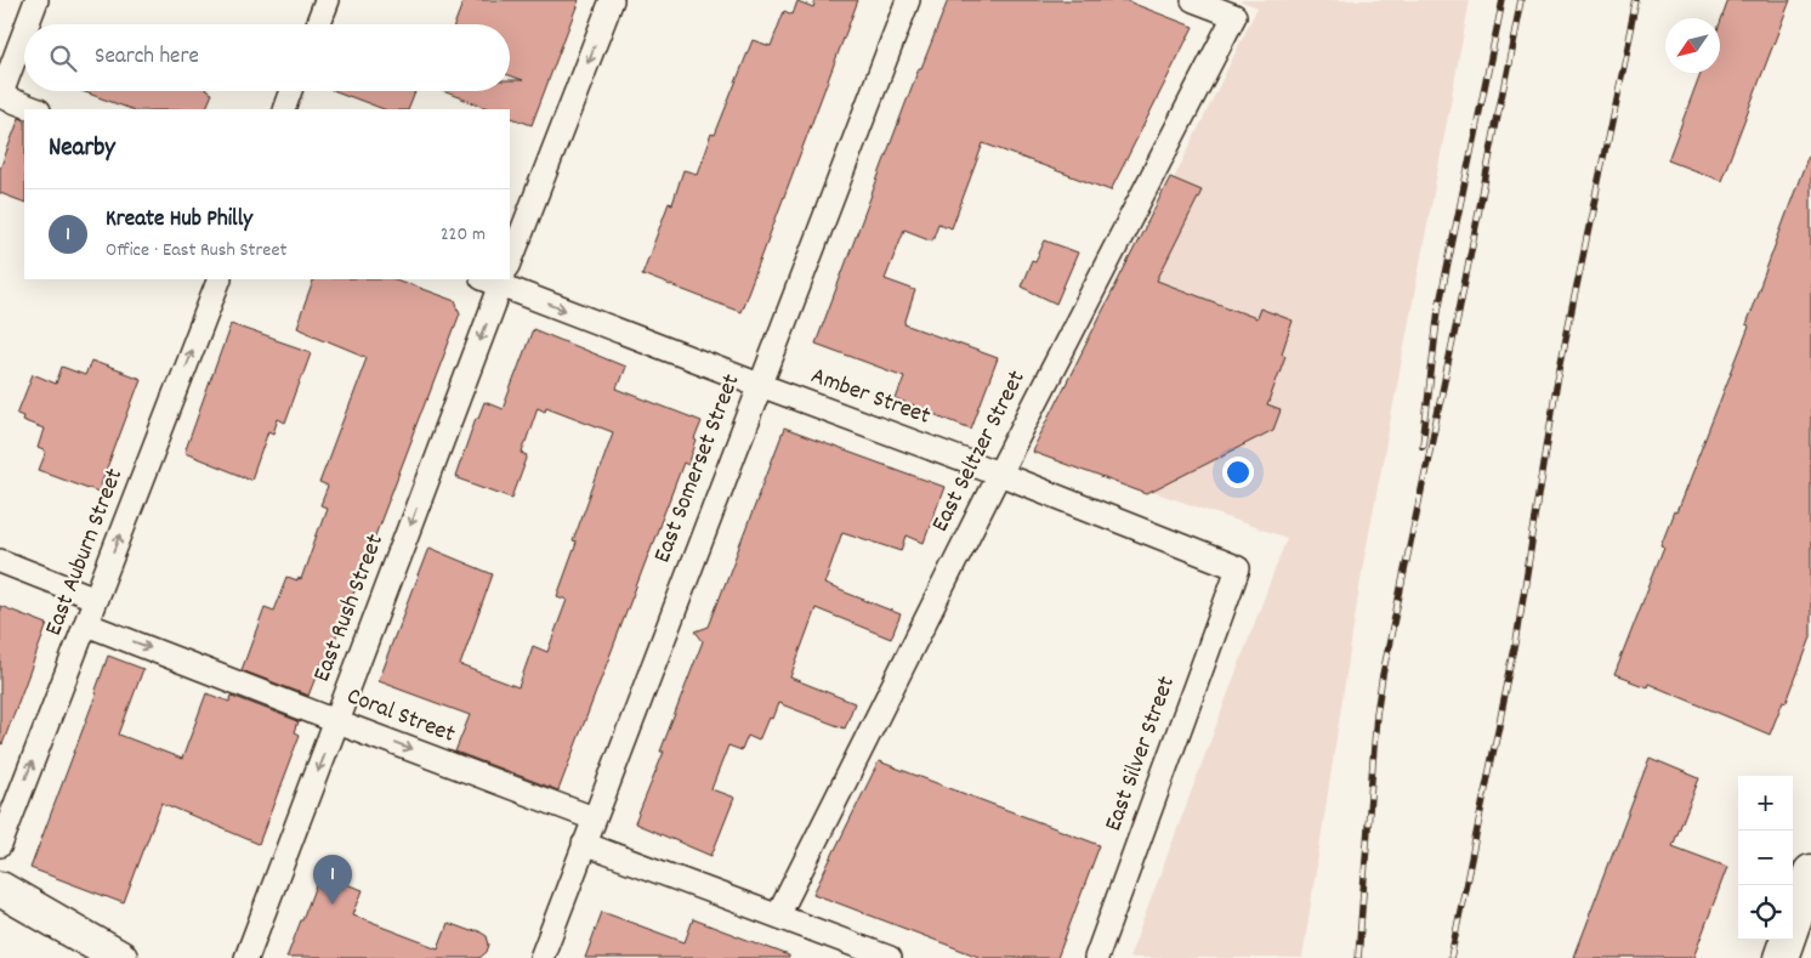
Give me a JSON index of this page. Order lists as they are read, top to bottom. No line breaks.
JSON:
{"streets":{"street":["Amber Street","East Seltzer Street","East Somerset Street","East Auburn Street","East Rush Street","Coral Street","East Silver Street"]},"crossings":[["Amber Street","East Seltzer Street"],["Amber Street","East Somerset Street"],["Amber Street","East Silver Street"],["East Somerset Street","Coral Street"],["East Auburn Street","Coral Street"],["East Rush Street","Coral Street"]],"one_way":["Amber Street","East Auburn Street","East Rush Street","Coral Street"],"north":"bottom left","page":{"search":"Search here","heading":"Nearby","list":[{"mark":"1","name":"Kreate Hub Philly","note":"Office · East Rush Street","value":"220 m"}],"map_buttons":["+","−"],"pins":"1"}}
